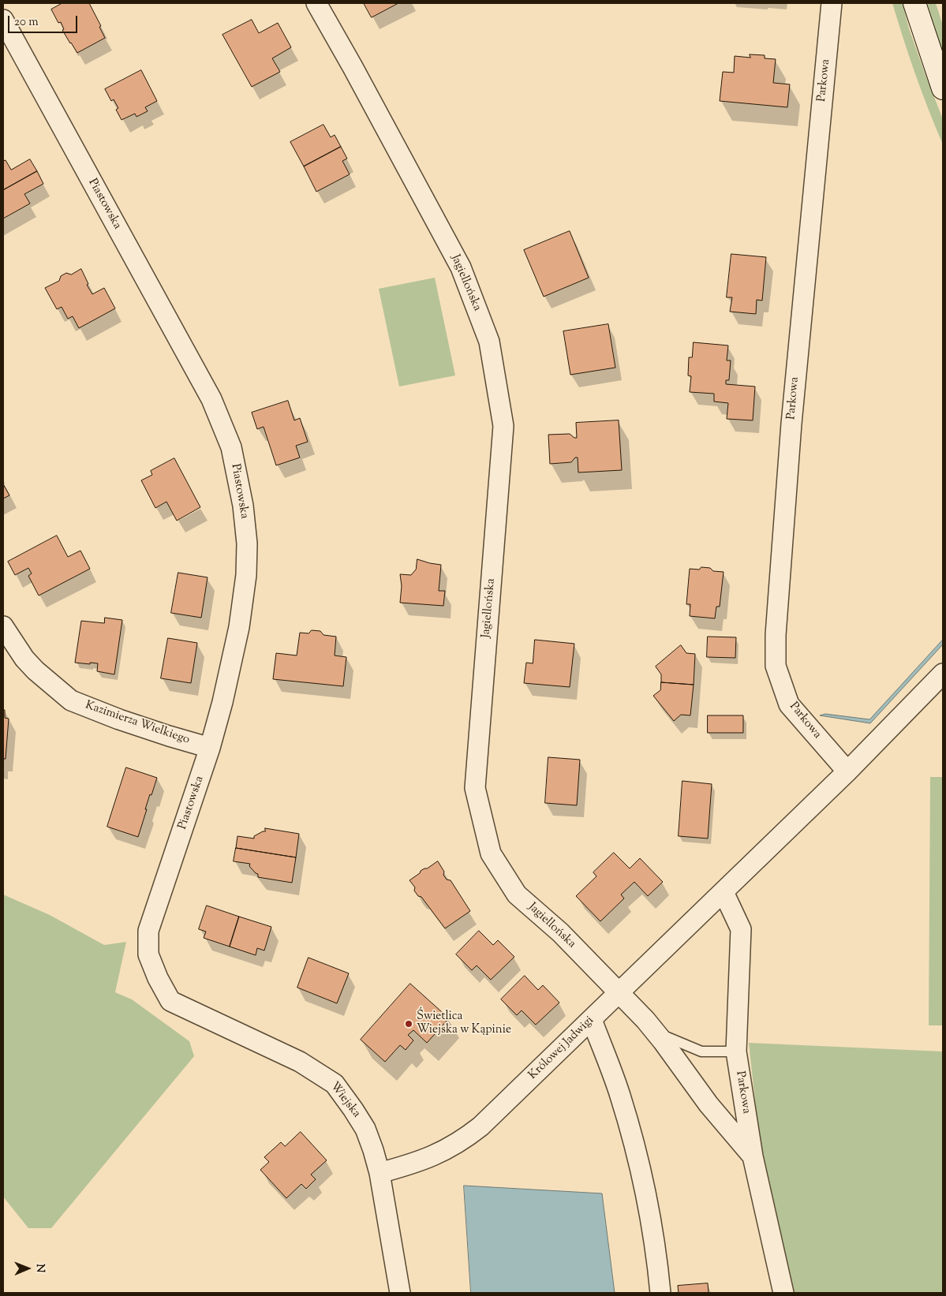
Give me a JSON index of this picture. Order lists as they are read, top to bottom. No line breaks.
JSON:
{"streets":{"street":["Parkowa","Piastowska","Jagiellońska","Kazimierza Wielkiego","Królowej Jadwigi","Wiejska"]},"crossings":[["Parkowa","Jagiellońska"],["Parkowa","Królowej Jadwigi"],["Piastowska","Kazimierza Wielkiego"],["Piastowska","Wiejska"],["Jagiellońska","Królowej Jadwigi"],["Królowej Jadwigi","Wiejska"]],"places":["Świetlica Wiejska w Kąpinie"],"scale_bar":"20 m","north":"right"}
